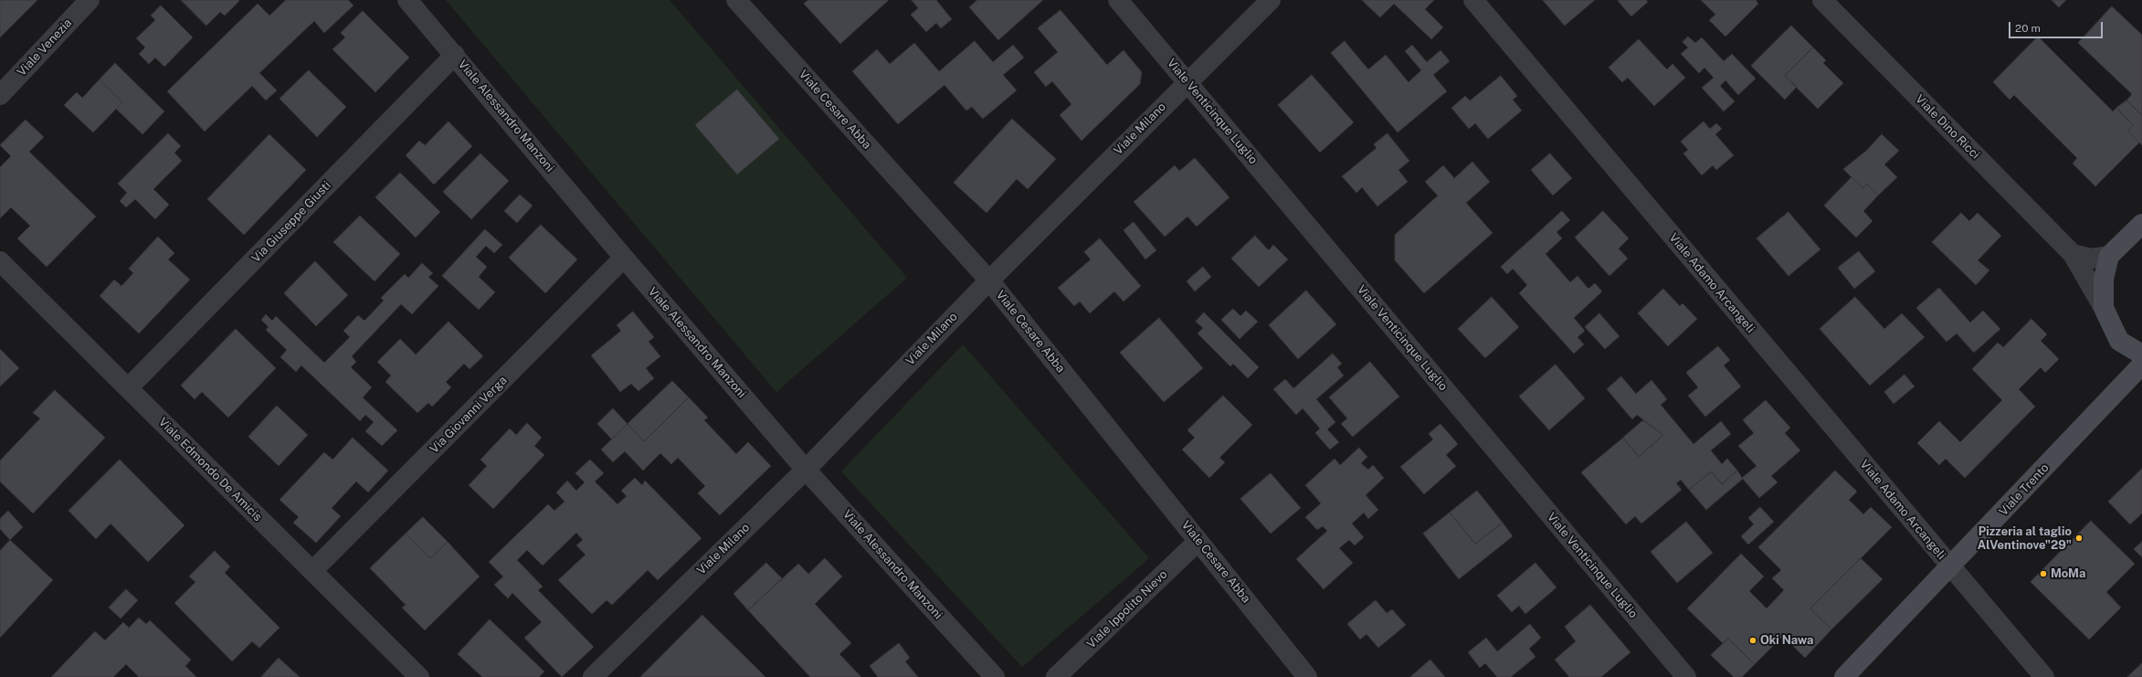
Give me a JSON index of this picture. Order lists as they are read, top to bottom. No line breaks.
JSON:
{"streets":{"street":["Viale Venezia","Viale Cesare Abba","Viale Venticinque Luglio","Viale Alessandro Manzoni","Viale Dino Ricci","Viale Milano","Via Giuseppe Giusti","Viale Adamo Arcangeli","Via Giovanni Verga","Viale Edmondo De Amicis","Viale Trento","Viale Ippolito Nievo"]},"crossings":[["Viale Cesare Abba","Viale Milano"],["Viale Cesare Abba","Viale Ippolito Nievo"],["Viale Venticinque Luglio","Viale Milano"],["Viale Alessandro Manzoni","Viale Milano"],["Viale Alessandro Manzoni","Via Giuseppe Giusti"],["Viale Alessandro Manzoni","Via Giovanni Verga"],["Via Giuseppe Giusti","Viale Edmondo De Amicis"],["Viale Adamo Arcangeli","Viale Trento"],["Via Giovanni Verga","Viale Edmondo De Amicis"]],"places":["Pizzeria al taglio AlVentinove\"29\"","MoMa","Oki Nawa"],"scale_bar":"20 m"}
